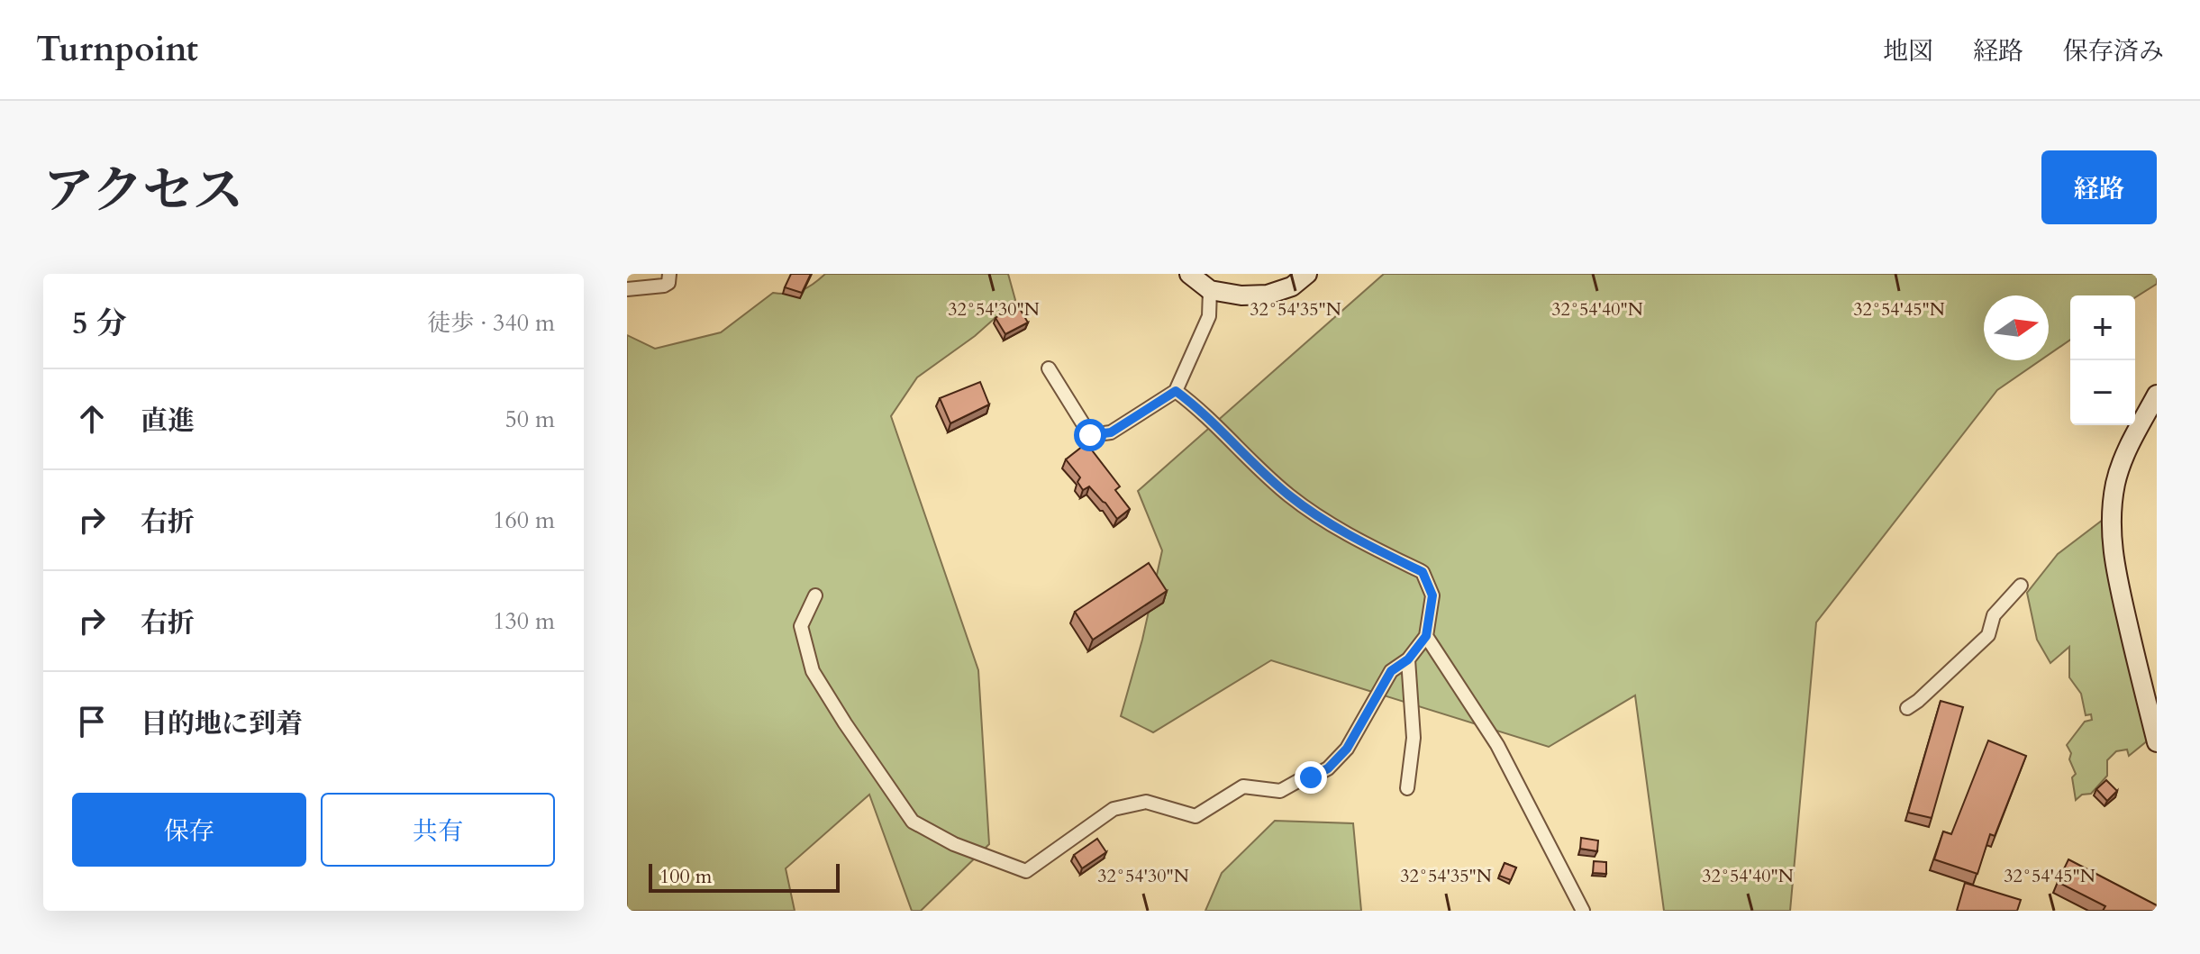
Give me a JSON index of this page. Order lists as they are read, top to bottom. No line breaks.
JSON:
{"scale_bar":"100 m","north":"right","page":{"header":"Turnpoint","nav":["地図","経路","保存済み"],"title":"アクセス","buttons":["経路",["保存","共有"]],"heading":["5 分","徒歩 · 340 m"],"map_buttons":["+","−"],"list":[["直進","50 m"],["右折","160 m"],["右折","130 m"],"目的地に到着"],"scale":"100 m"},"coordinates":["32°54'30\"N","32°54'35\"N","32°54'40\"N","32°54'45\"N"]}
